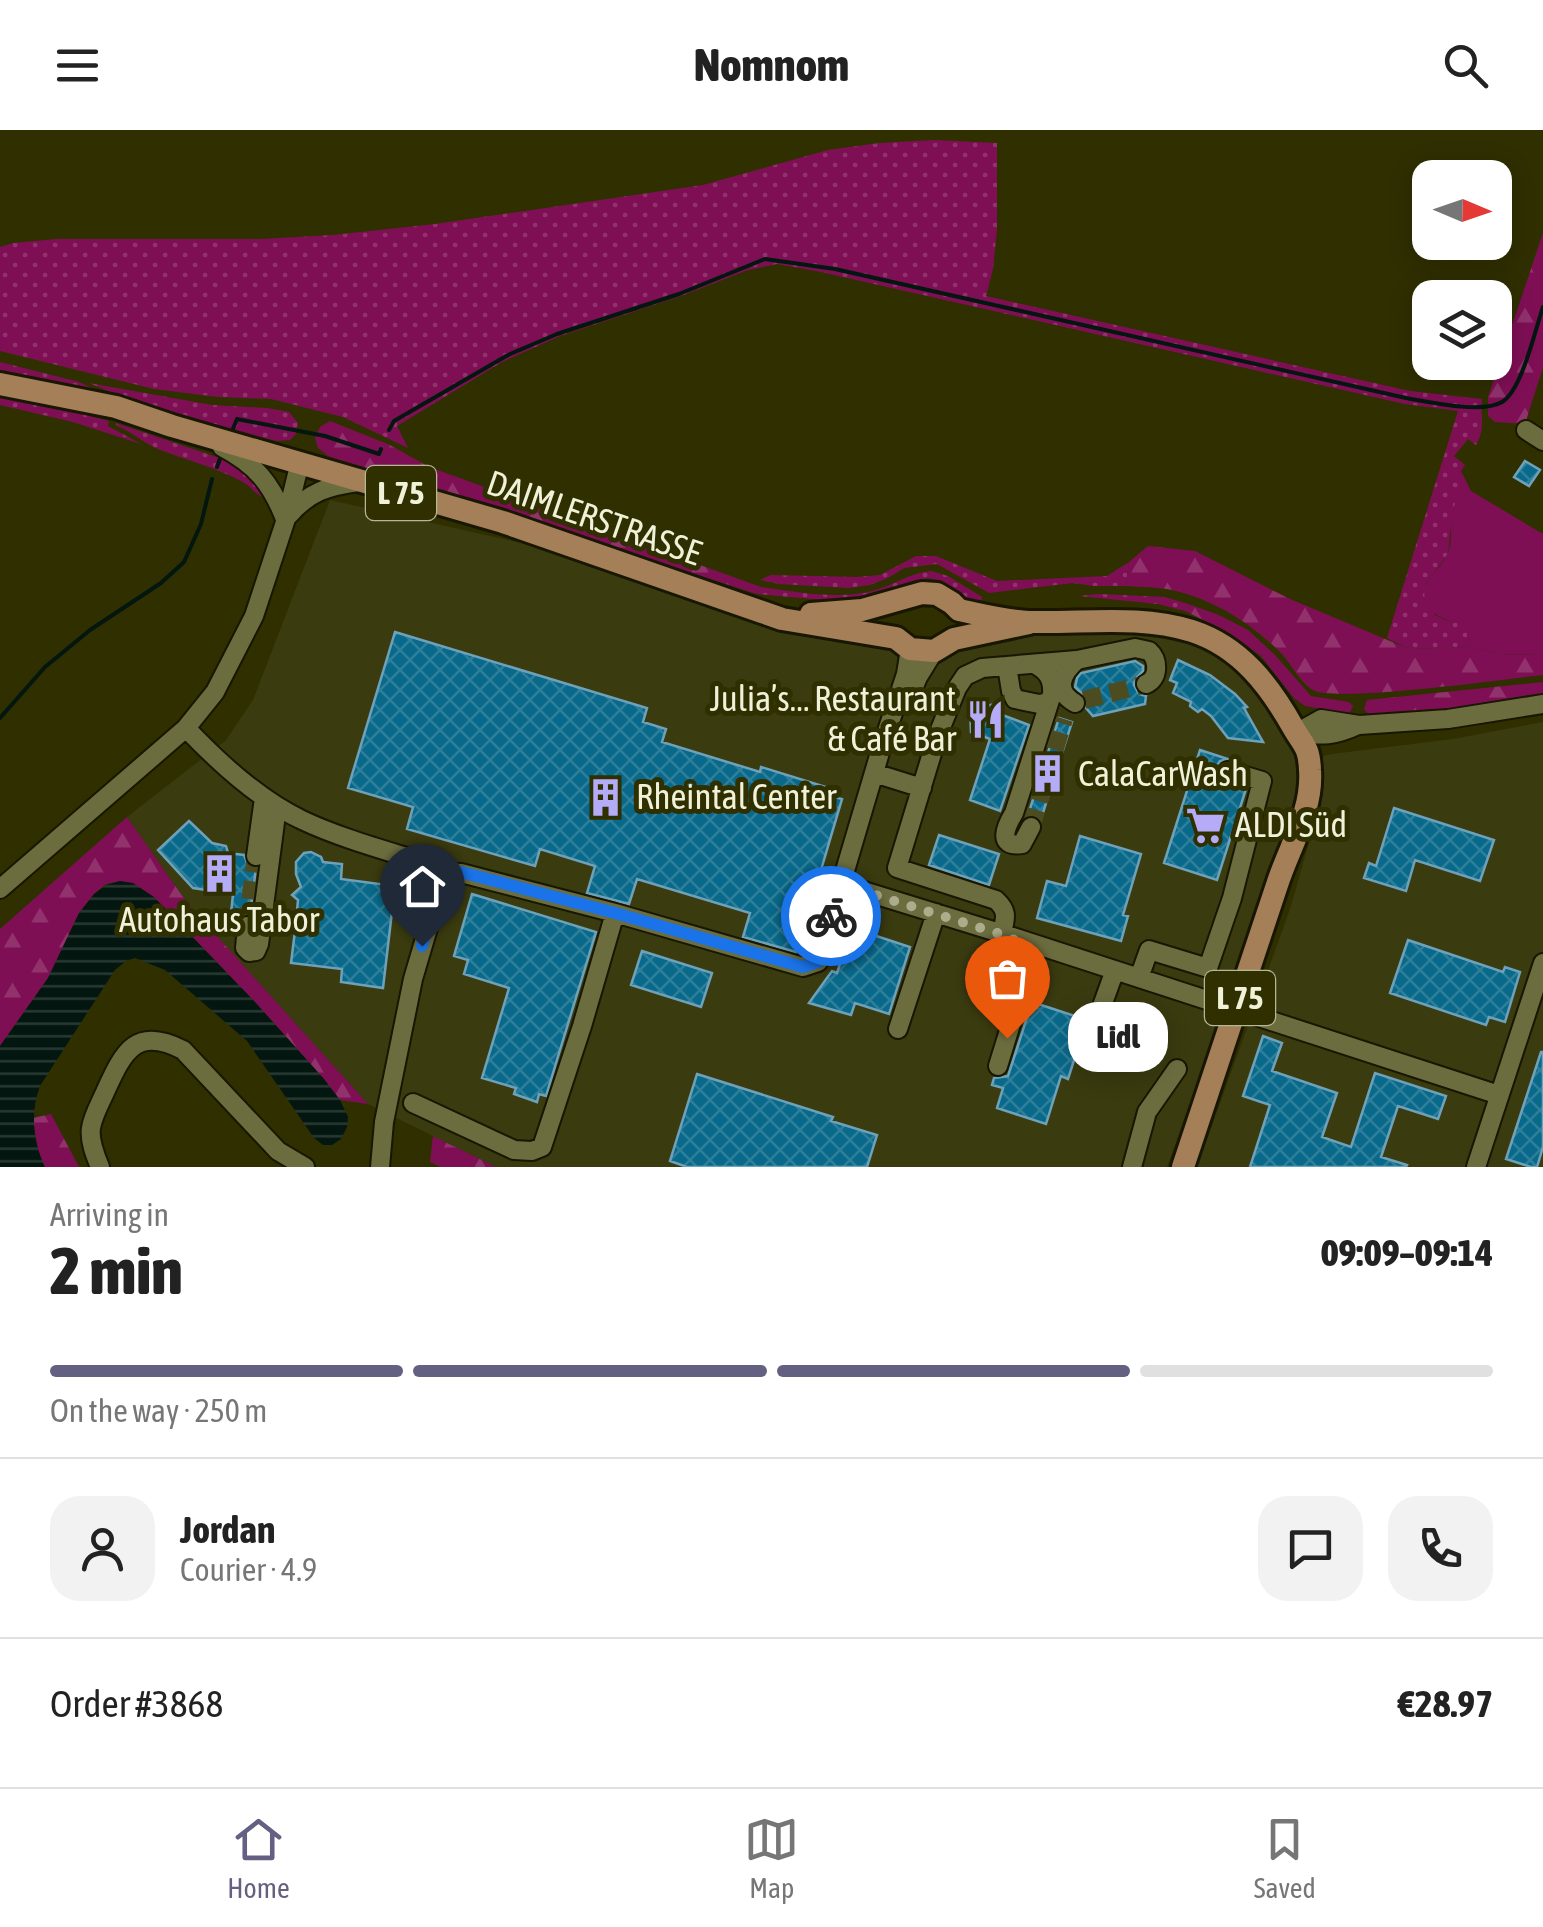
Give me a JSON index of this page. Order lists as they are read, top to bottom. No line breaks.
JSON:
{"streets":{"main road":["L 75","DAIMLERSTRASSE"]},"places":{"restaurant":["Julia’s… Restaurant & Café Bar"],"building":["CalaCarWash","Rheintal Center","Autohaus Tabor"],"supermarket":["ALDI Süd"],"other":["Lidl"]},"north":"right","page":{"header":"Nomnom","bubble":"Lidl","heading":["2 min","Arriving in","09:09–09:14"],"panel":["Jordan","Courier · 4.9","Order #3868","€28.97"],"bar":"On the way · 250 m","tabs":["Home","Map","Saved"]}}
